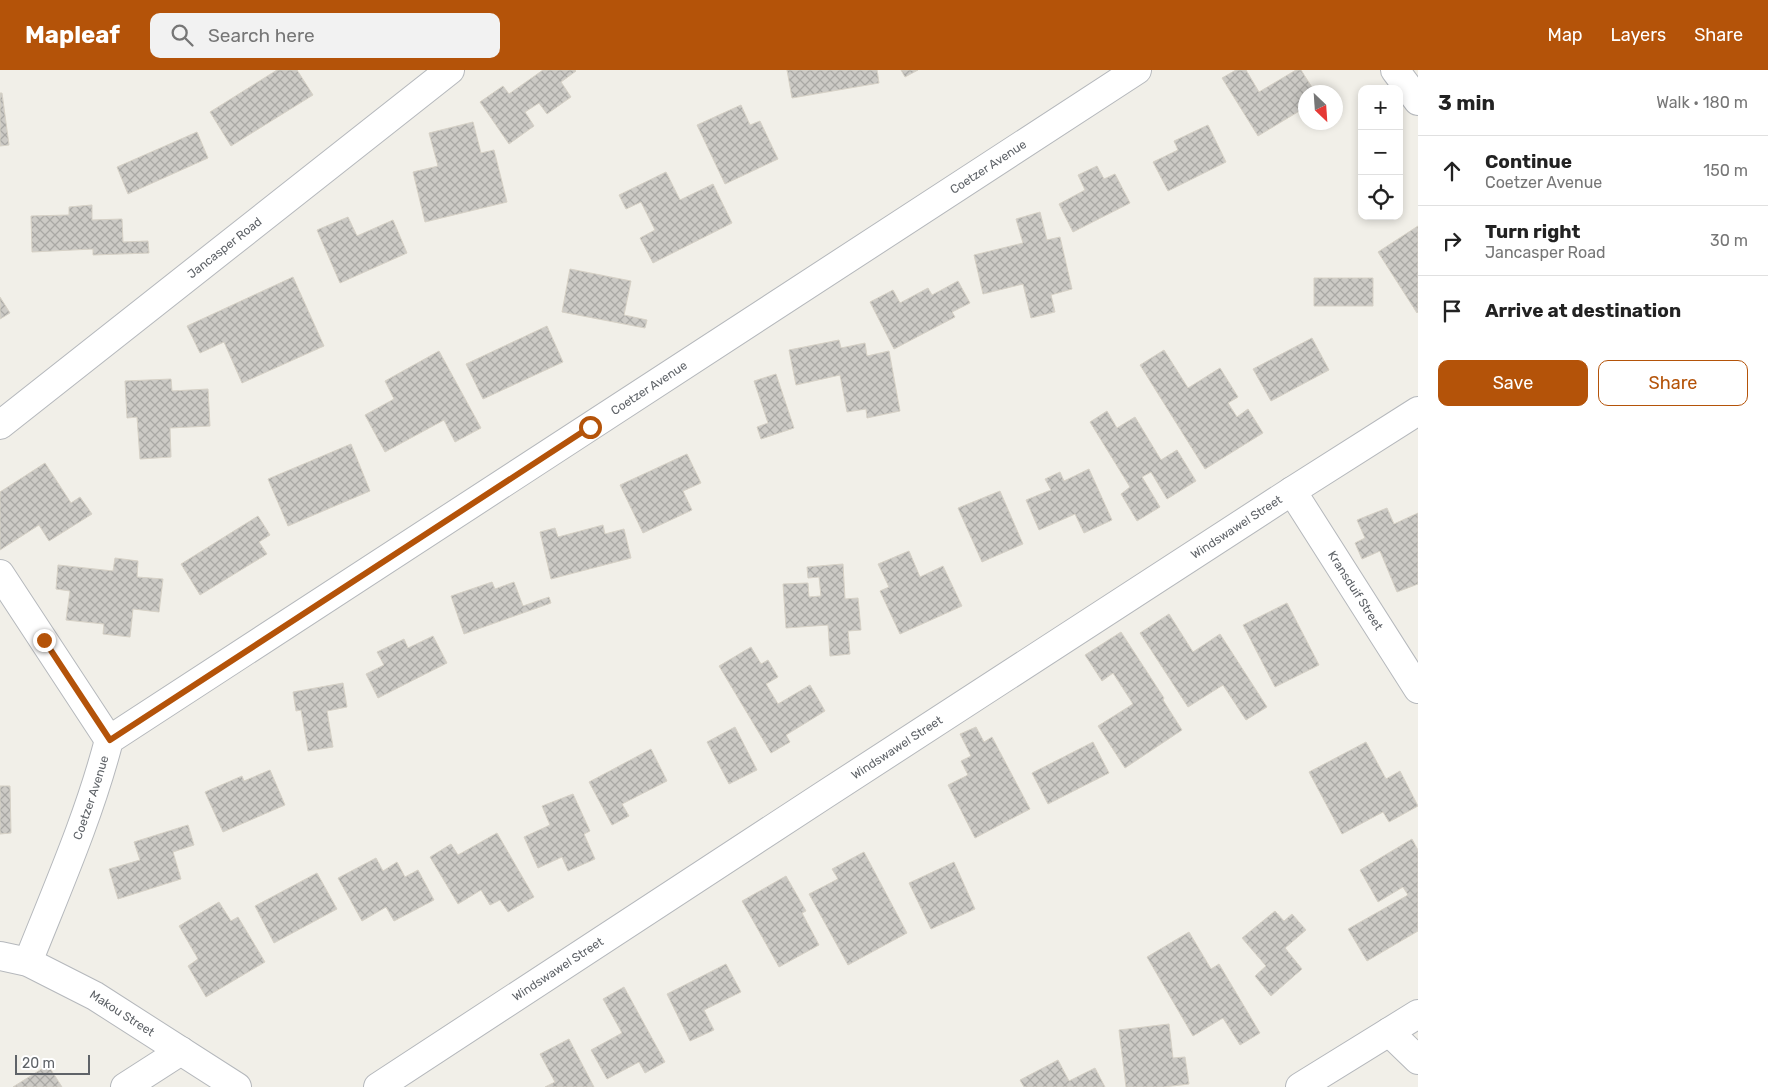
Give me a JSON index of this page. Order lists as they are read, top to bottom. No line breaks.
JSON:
{"streets":{"street":["Coetzer Avenue","Jancasper Road","Windswawel Street","Kransduif Street","Makou Street"]},"crossings":[["Coetzer Avenue","Makou Street"],["Windswawel Street","Kransduif Street"]],"scale_bar":"20 m","north":"bottom right","page":{"header":"Mapleaf","search":"Search here","nav":["Map","Layers","Share"],"heading":["3 min","Walk · 180 m"],"map_buttons":["+","−"],"list":[["Continue","Coetzer Avenue","150 m"],["Turn right","Jancasper Road","30 m"],"Arrive at destination"],"buttons":["Save","Share"],"scale":"20 m"}}
